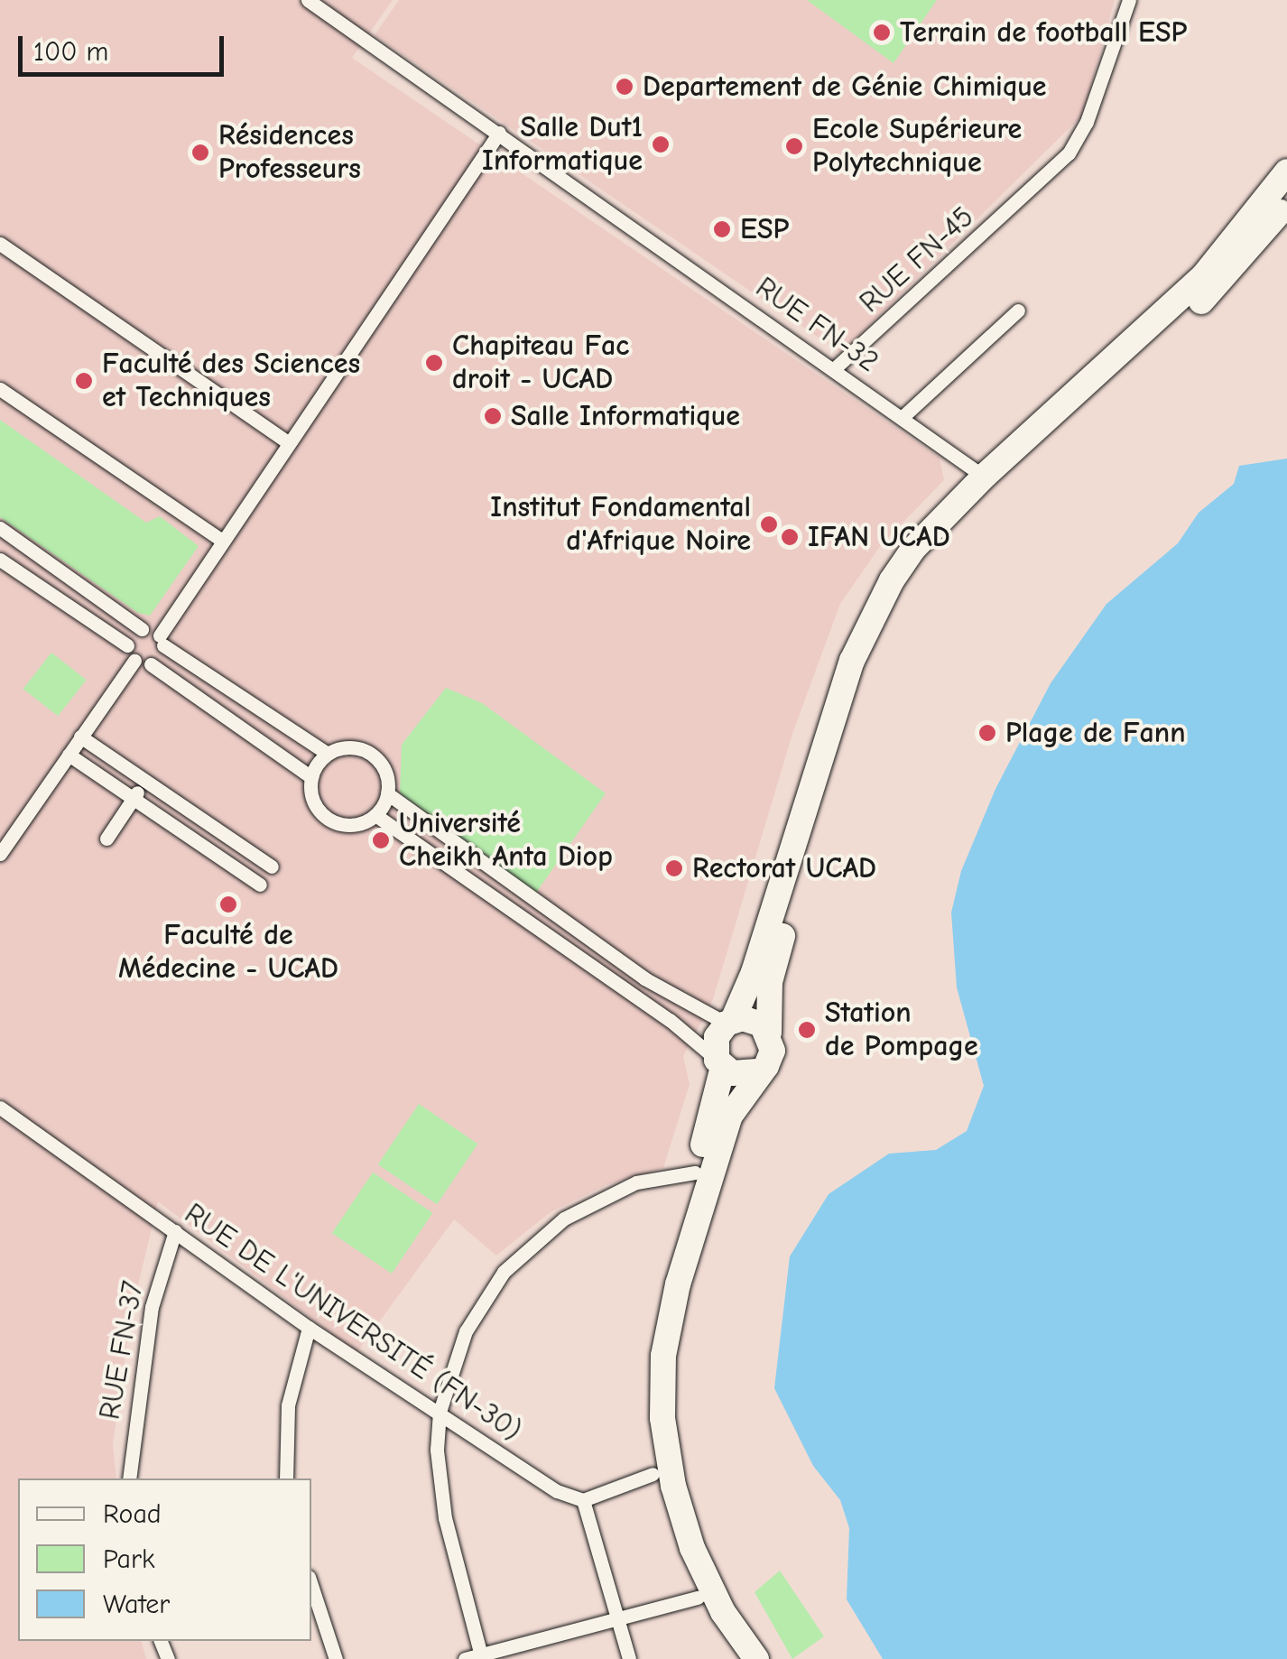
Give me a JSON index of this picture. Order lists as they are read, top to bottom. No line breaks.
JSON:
{"streets":{"street":["RUE FN-45","RUE FN-32","RUE DE L'UNIVERSITÉ (FN-30)","RUE FN-37"]},"crossings":[["RUE FN-45","RUE FN-32"],["RUE DE L'UNIVERSITÉ (FN-30)","RUE FN-37"]],"places":["Terrain de football ESP","Departement de Génie Chimique","Salle Dut1 Informatique","Ecole Supérieure Polytechnique","Résidences Professeurs","ESP","Chapiteau Fac droit - UCAD","Faculté des Sciences et Techniques","Salle Informatique","Institut Fondamental d'Afrique Noire","IFAN UCAD","Plage de Fann","Université Cheikh Anta Diop","Rectorat UCAD","Faculté de Médecine - UCAD","Station de Pompage"],"legend":["Road","Park","Water"],"scale_bar":"100 m"}
